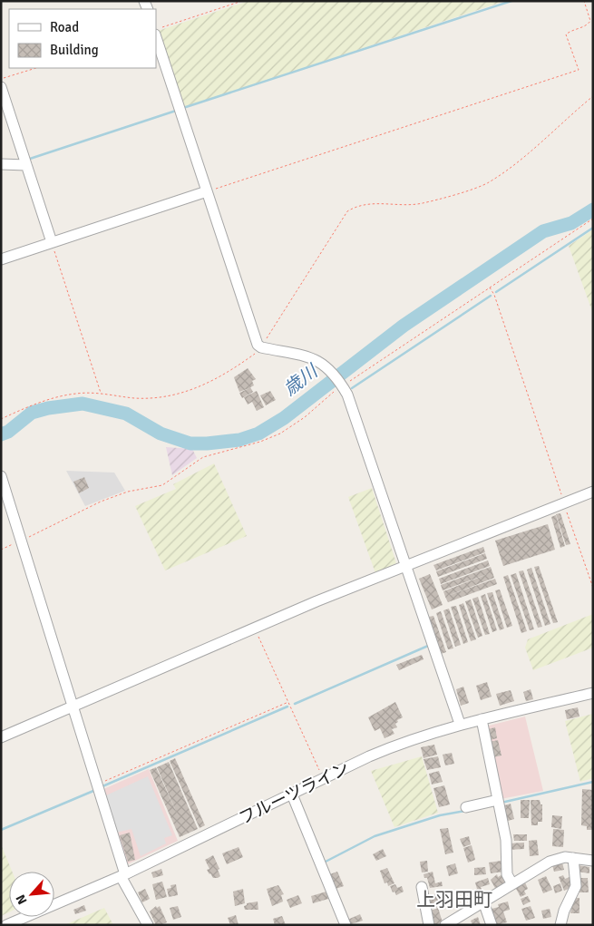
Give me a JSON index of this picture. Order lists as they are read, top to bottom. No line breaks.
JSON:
{"streets":{"street":["フルーツライン"]},"districts":["上羽田町"],"water":["歳川"],"legend":["Road","Building"],"north":"bottom left"}
